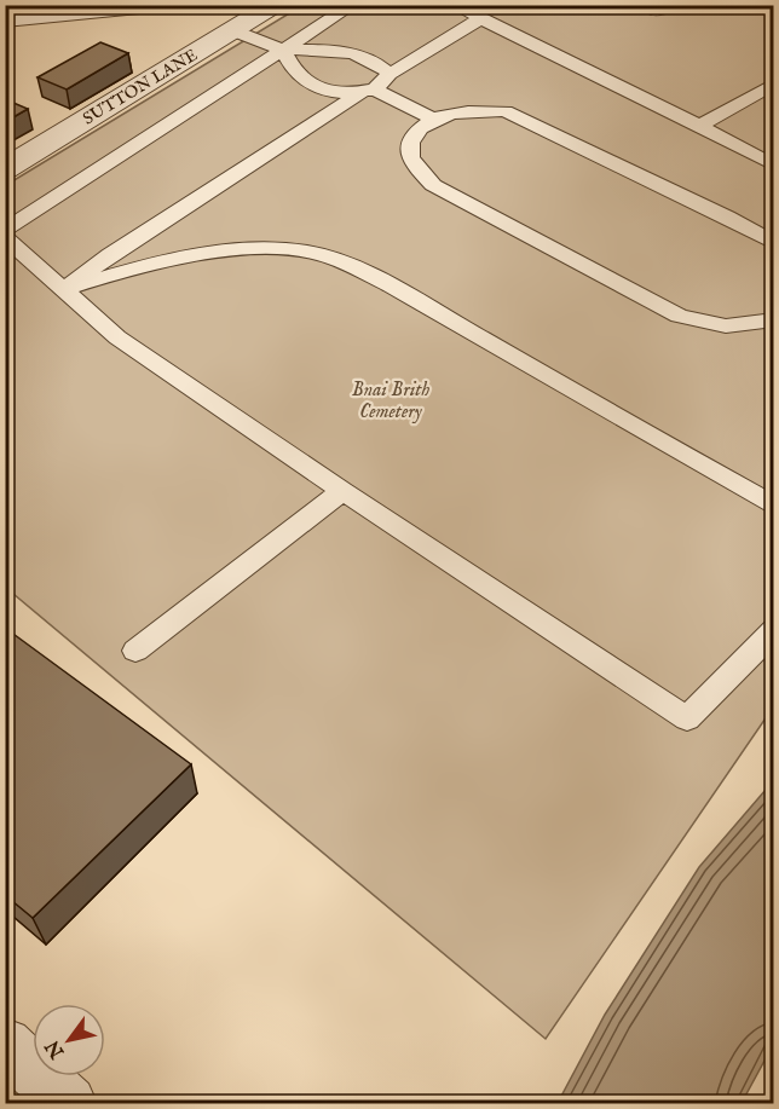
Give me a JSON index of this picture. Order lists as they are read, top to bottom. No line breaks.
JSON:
{"streets":{"street":["SUTTON LANE"]},"parks":["Bnai Brith Cemetery"],"north":"bottom left"}
